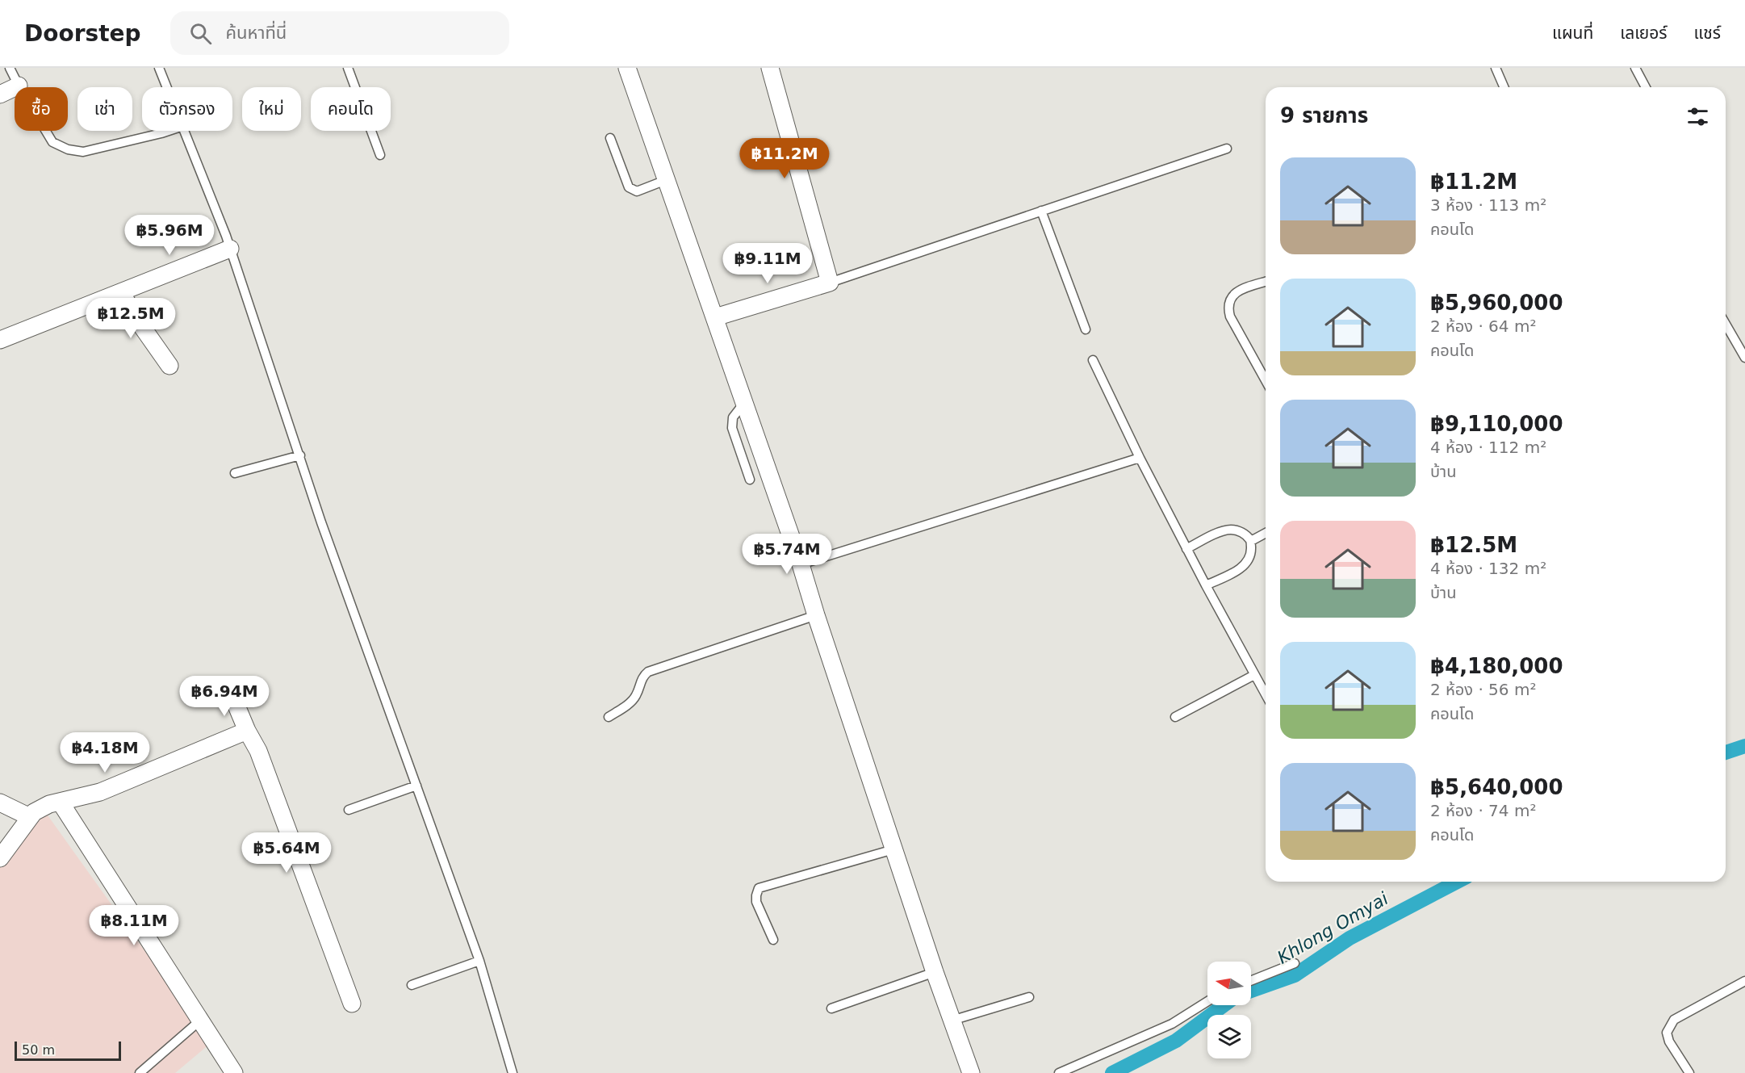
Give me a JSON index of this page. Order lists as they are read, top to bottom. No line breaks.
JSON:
{"water":["Khlong Omyai"],"scale_bar":"50 m","north":"left","page":{"header":"Doorstep","search":"ค้นหาที่นี่","nav":["แผนที่","เลเยอร์","แชร์"],"chip":["ซื้อ","เช่า","ตัวกรอง","ใหม่","คอนโด"],"heading":"9 รายการ","price":["฿11.2M","฿5.96M","฿9.11M","฿12.5M","฿5.74M","฿6.94M","฿4.18M","฿5.64M","฿8.11M"],"list":[{"name":"฿11.2M","note":"3 ห้อง · 113 m² · คอนโด"},{"name":"฿5,960,000","note":"2 ห้อง · 64 m² · คอนโด"},{"name":"฿9,110,000","note":"4 ห้อง · 112 m² · บ้าน"},{"name":"฿12.5M","note":"4 ห้อง · 132 m² · บ้าน"},{"name":"฿4,180,000","note":"2 ห้อง · 56 m² · คอนโด"},{"name":"฿5,640,000","note":"2 ห้อง · 74 m² · คอนโด"}],"scale":"50 m"}}
